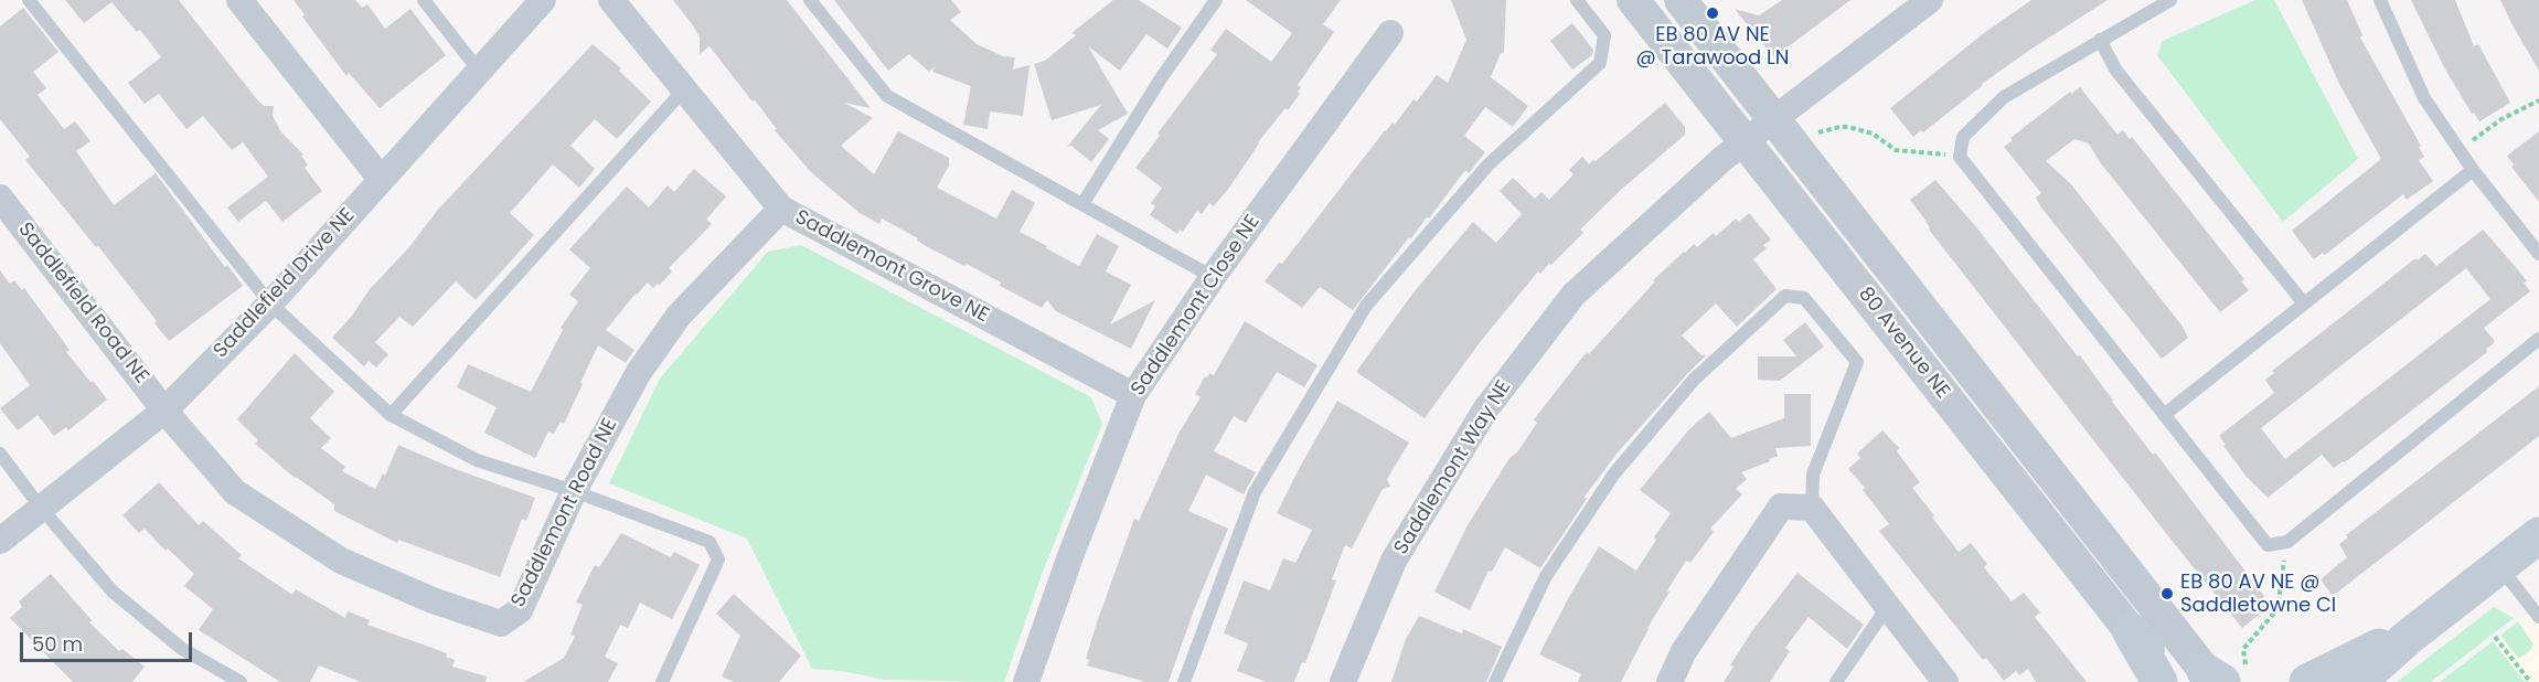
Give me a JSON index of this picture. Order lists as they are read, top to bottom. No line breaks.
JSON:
{"streets":{"street":["Saddlemont Grove NE","Saddlefield Drive NE","Saddlefield Road NE","Saddlemont Close NE","80 Avenue NE","Saddlemont Way NE","Saddlemont Road NE"]},"crossings":[["Saddlemont Grove NE","Saddlemont Close NE"],["Saddlemont Grove NE","Saddlemont Road NE"],["Saddlefield Drive NE","Saddlefield Road NE"],["Saddlefield Drive NE","Saddlemont Road NE"],["Saddlefield Road NE","Saddlemont Road NE"],["80 Avenue NE","Saddlemont Way NE"]],"places":["EB 80 AV NE @ Tarawood LN","EB 80 AV NE @ Saddletowne CI"],"scale_bar":"50 m"}
